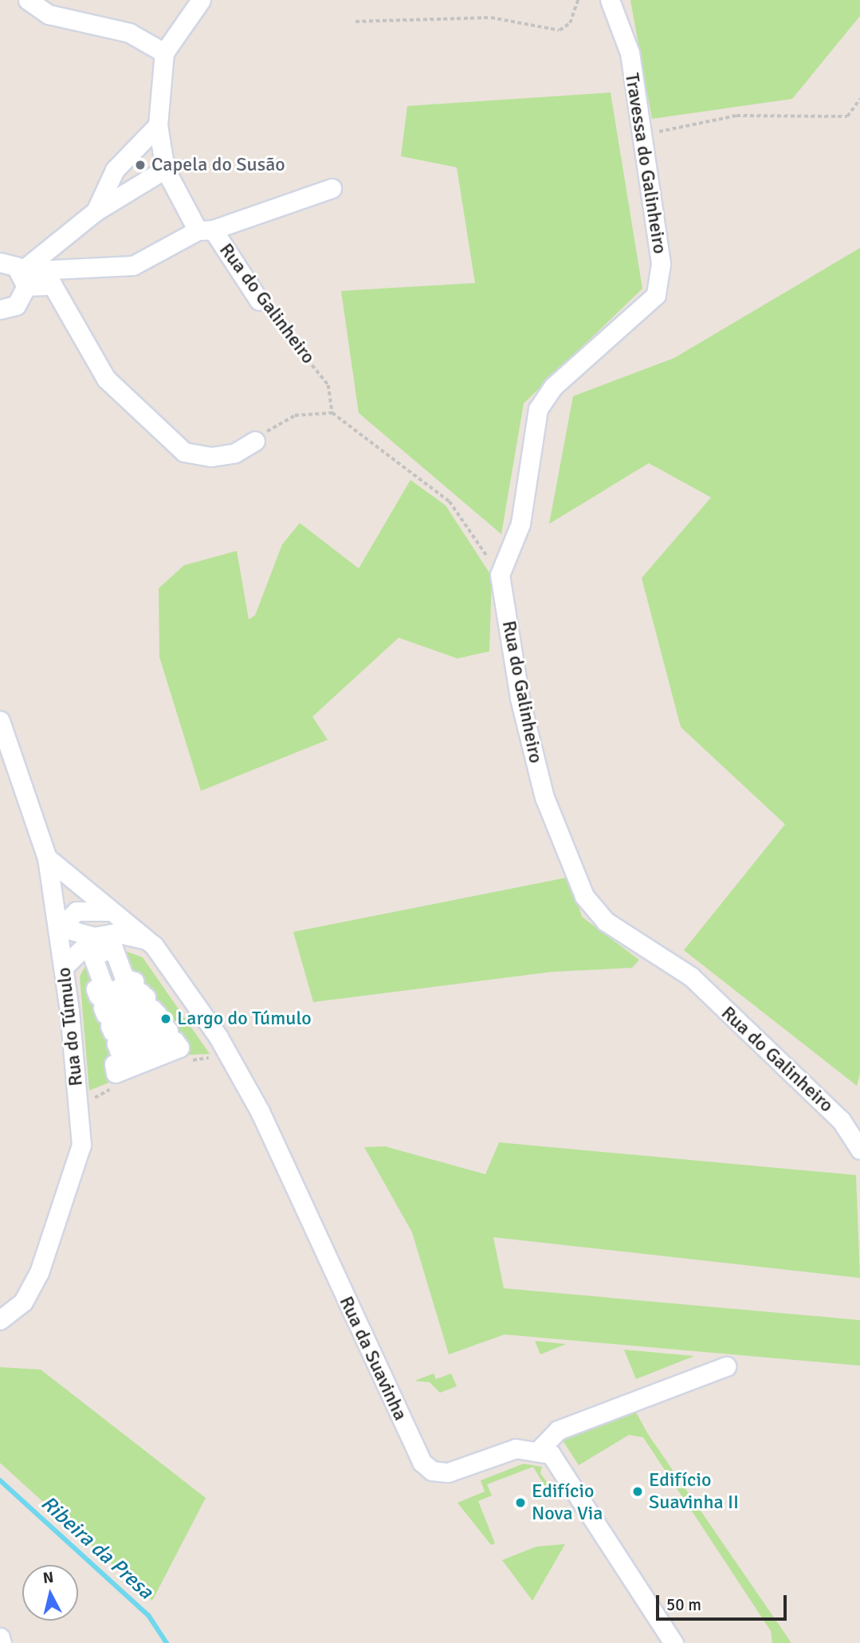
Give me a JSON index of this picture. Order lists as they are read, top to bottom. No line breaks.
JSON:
{"streets":{"street":["Travessa do Galinheiro","Rua do Galinheiro","Rua do Túmulo","Rua da Suavinha"]},"crossings":[["Travessa do Galinheiro","Rua do Galinheiro"],["Rua do Túmulo","Rua da Suavinha"]],"water":["Ribeira da Presa"],"places":["Capela do Susão","Largo do Túmulo","Edifício Suavinha II","Edifício Nova Via"],"scale_bar":"50 m","north":"top"}
